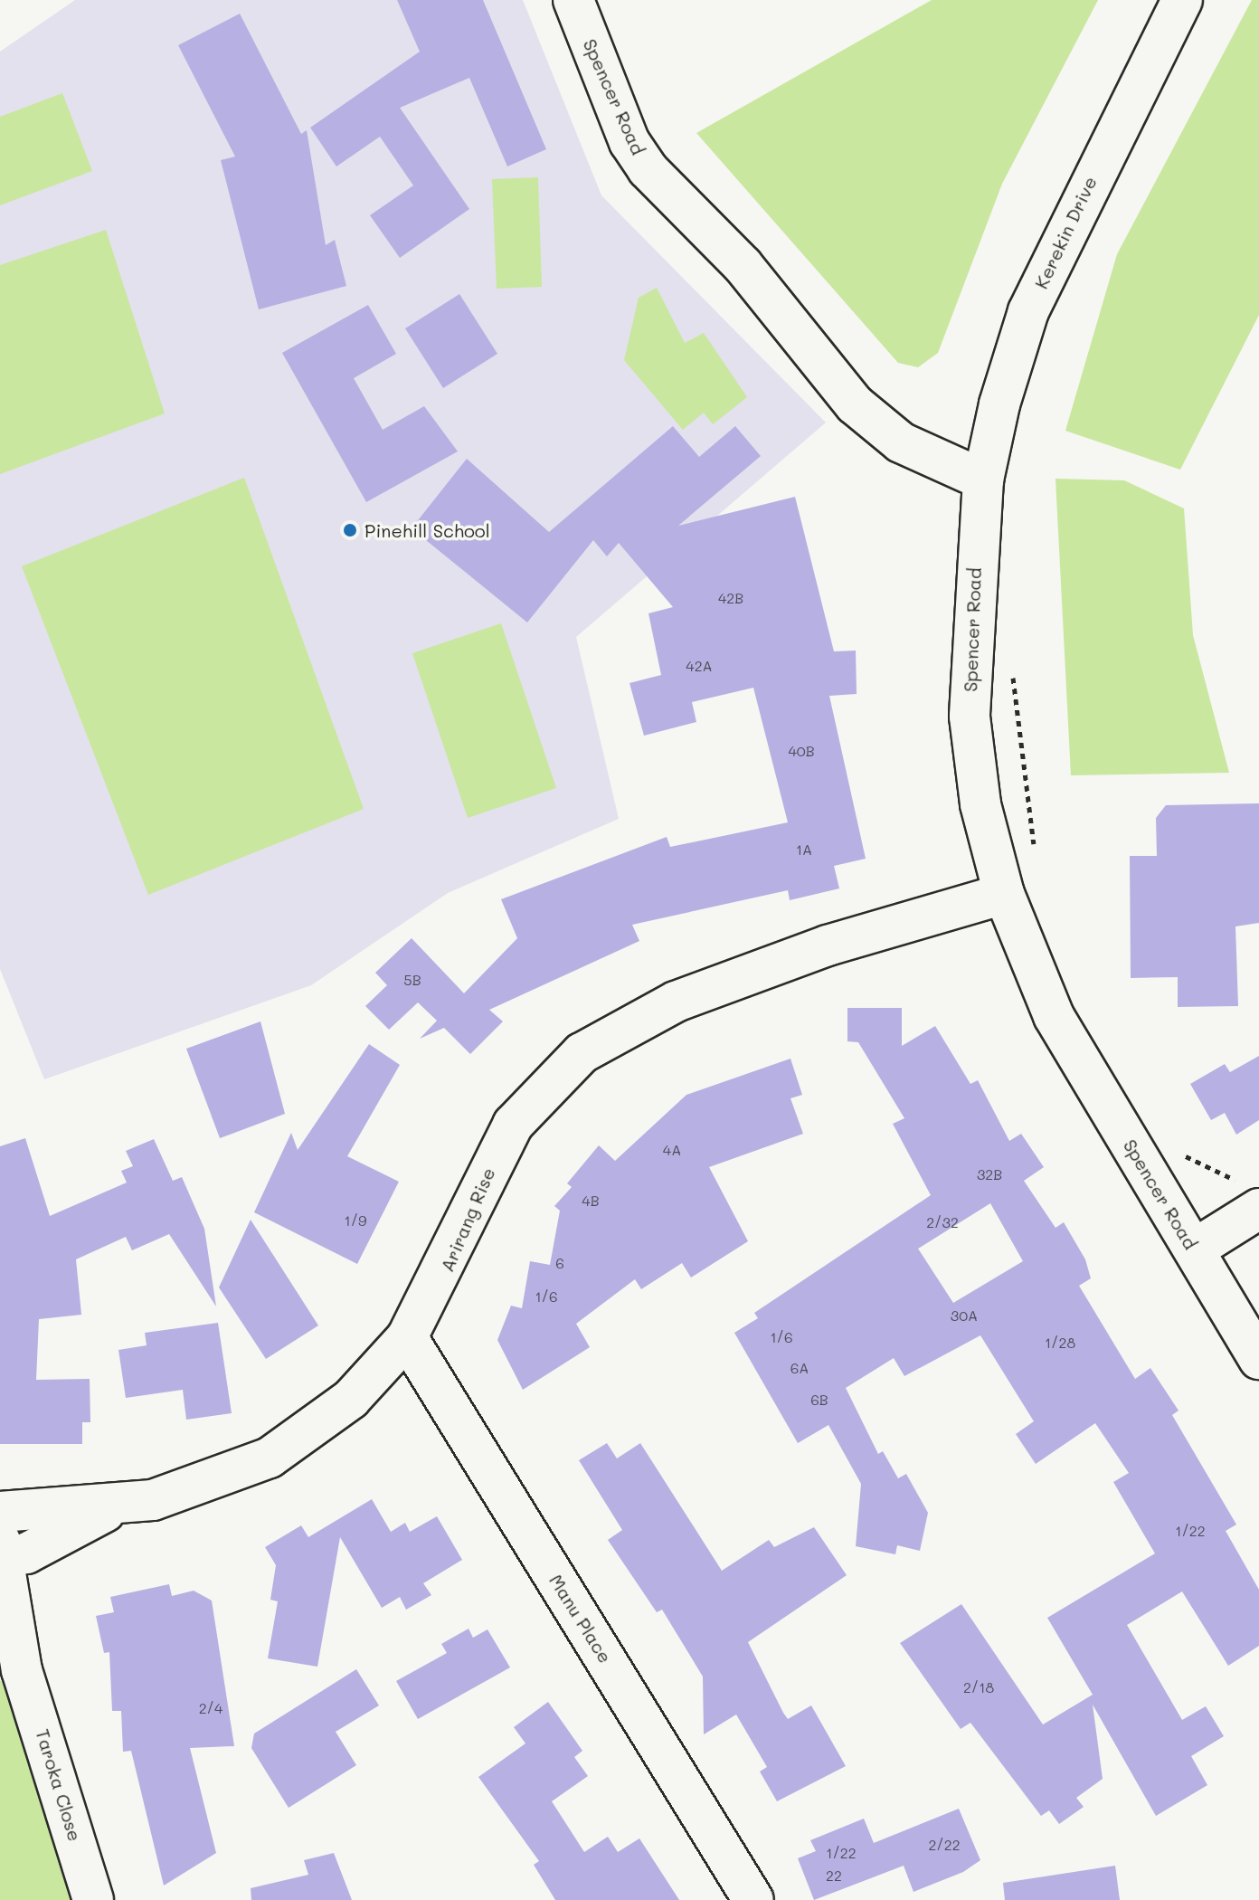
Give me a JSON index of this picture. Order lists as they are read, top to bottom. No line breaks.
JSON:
{"streets":{"street":["Spencer Road","Kerekin Drive","Arirang Rise","Manu Place","Taroka Close"]},"crossings":[["Spencer Road","Kerekin Drive"],["Spencer Road","Arirang Rise"],["Arirang Rise","Manu Place"],["Arirang Rise","Taroka Close"]],"places":["Pinehill School"],"house_numbers":["42B","42A","40B","1A","5B","4A","32B","4B","1/9","2/32","6","1/6","30A","1/6","1/28","6A","6B","1/22","2/18","2/4","2/22","1/22","22"]}
